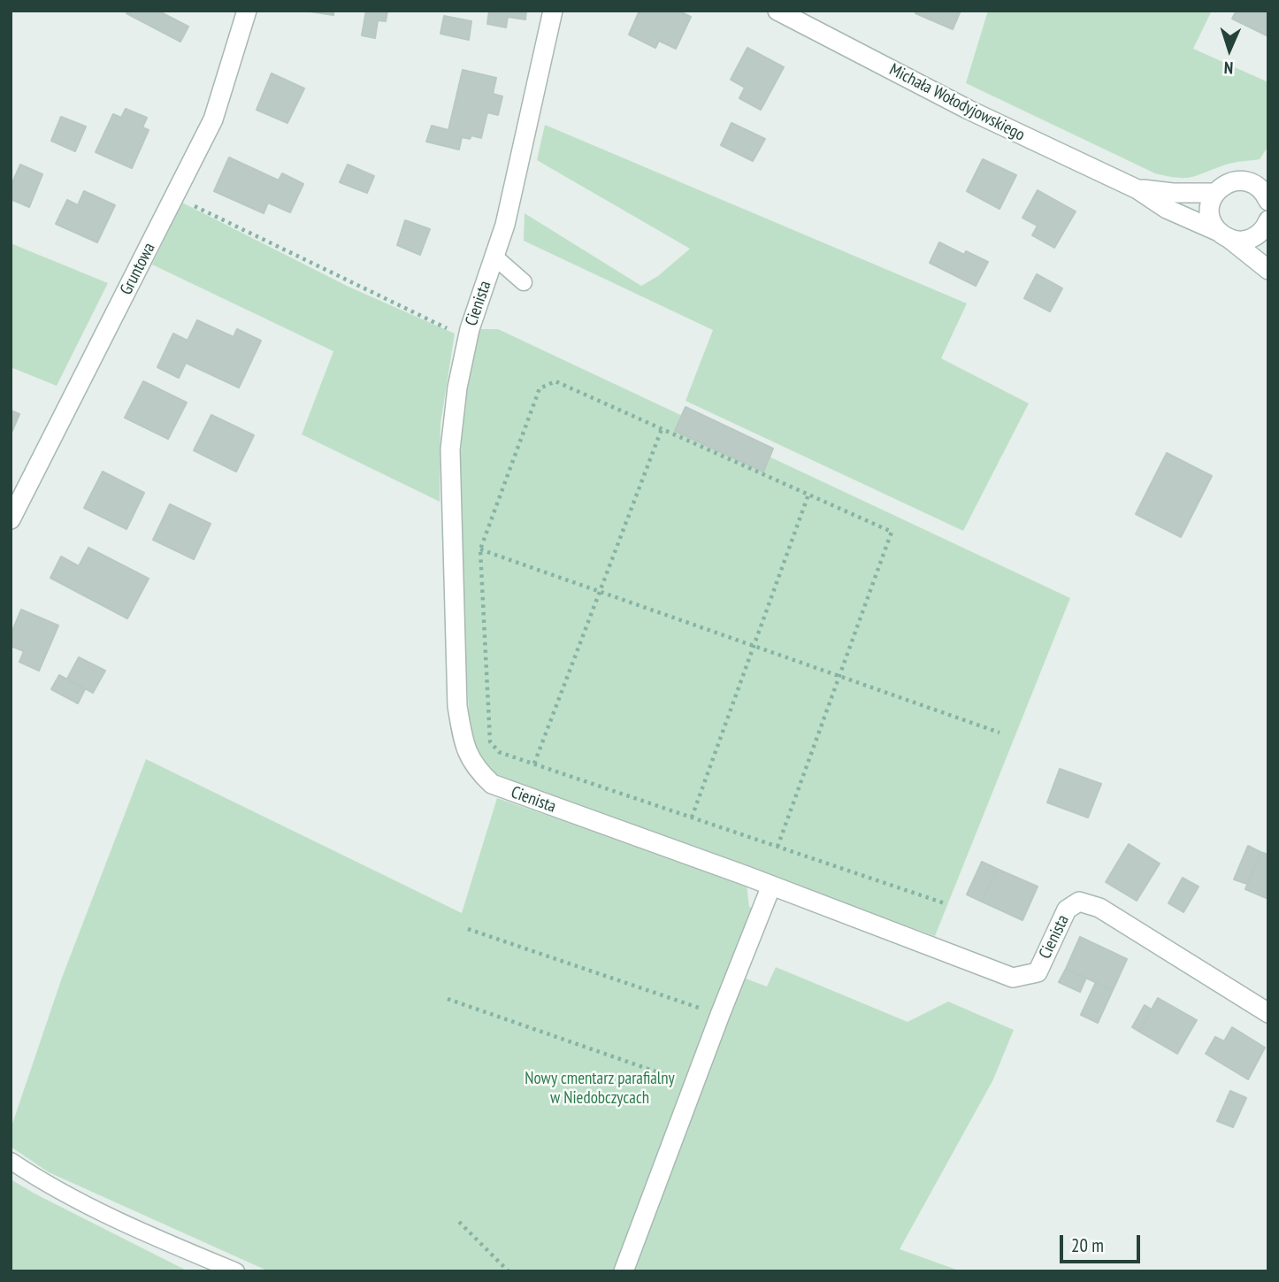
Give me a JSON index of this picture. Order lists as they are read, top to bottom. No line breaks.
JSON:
{"streets":{"street":["Michała Wołodyjowskiego","Gruntowa","Cienista"]},"parks":["Nowy cmentarz parafialny w Niedobczycach"],"scale_bar":"20 m","north":"bottom"}
